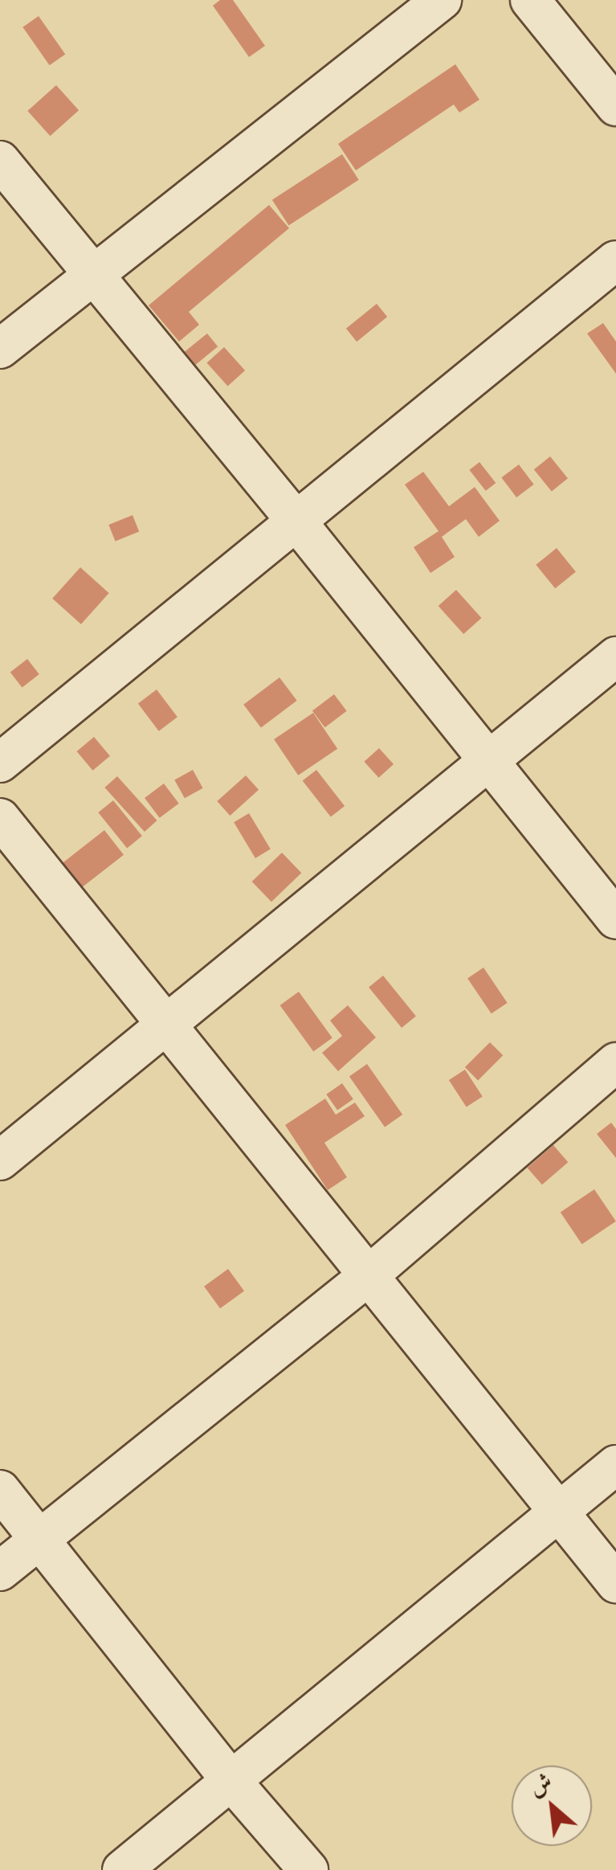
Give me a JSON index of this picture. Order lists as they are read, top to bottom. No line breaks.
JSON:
{"north":"top left"}
